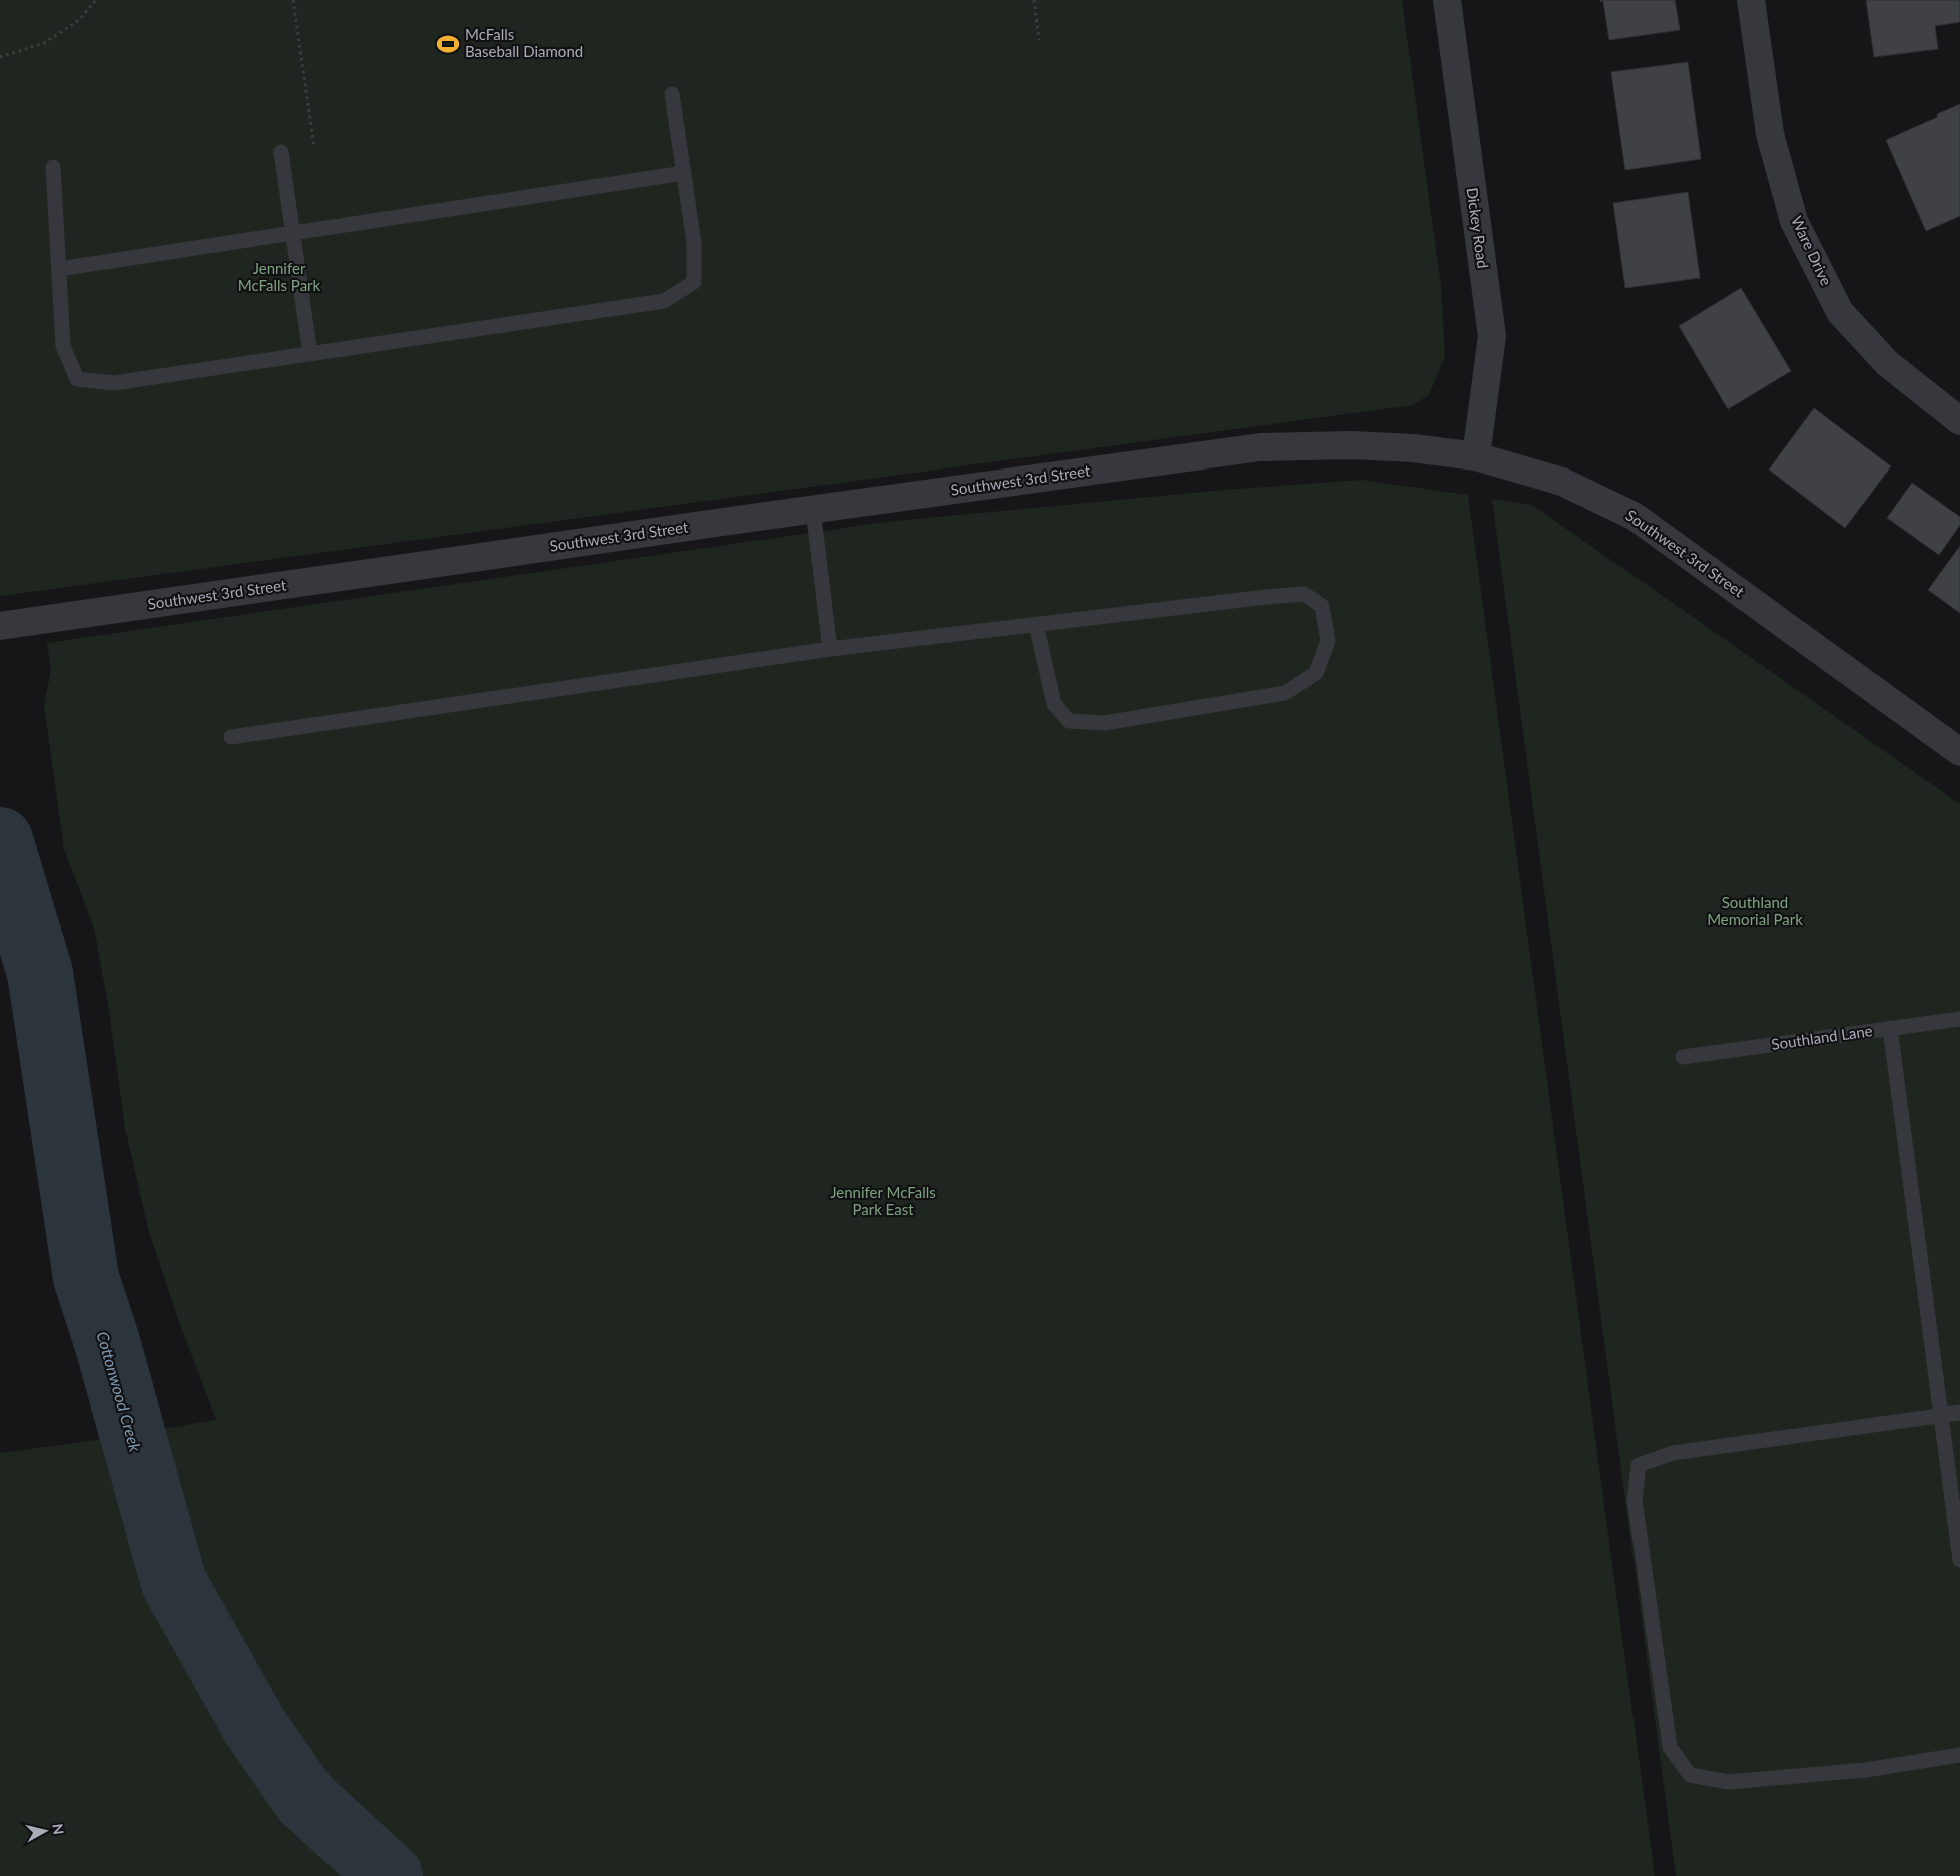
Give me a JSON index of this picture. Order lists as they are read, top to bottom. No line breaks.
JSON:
{"streets":{"street":["Dickey Road","Ware Drive","Southwest 3rd Street"],"lane":["Southland Lane"]},"crossings":[["Dickey Road","Southwest 3rd Street"]],"water":["Cottonwood Creek"],"parks":["Jennifer McFalls Park","Southland Memorial Park","Jennifer McFalls Park East"],"places":{"sports":["McFalls Baseball Diamond"]},"north":"right"}
